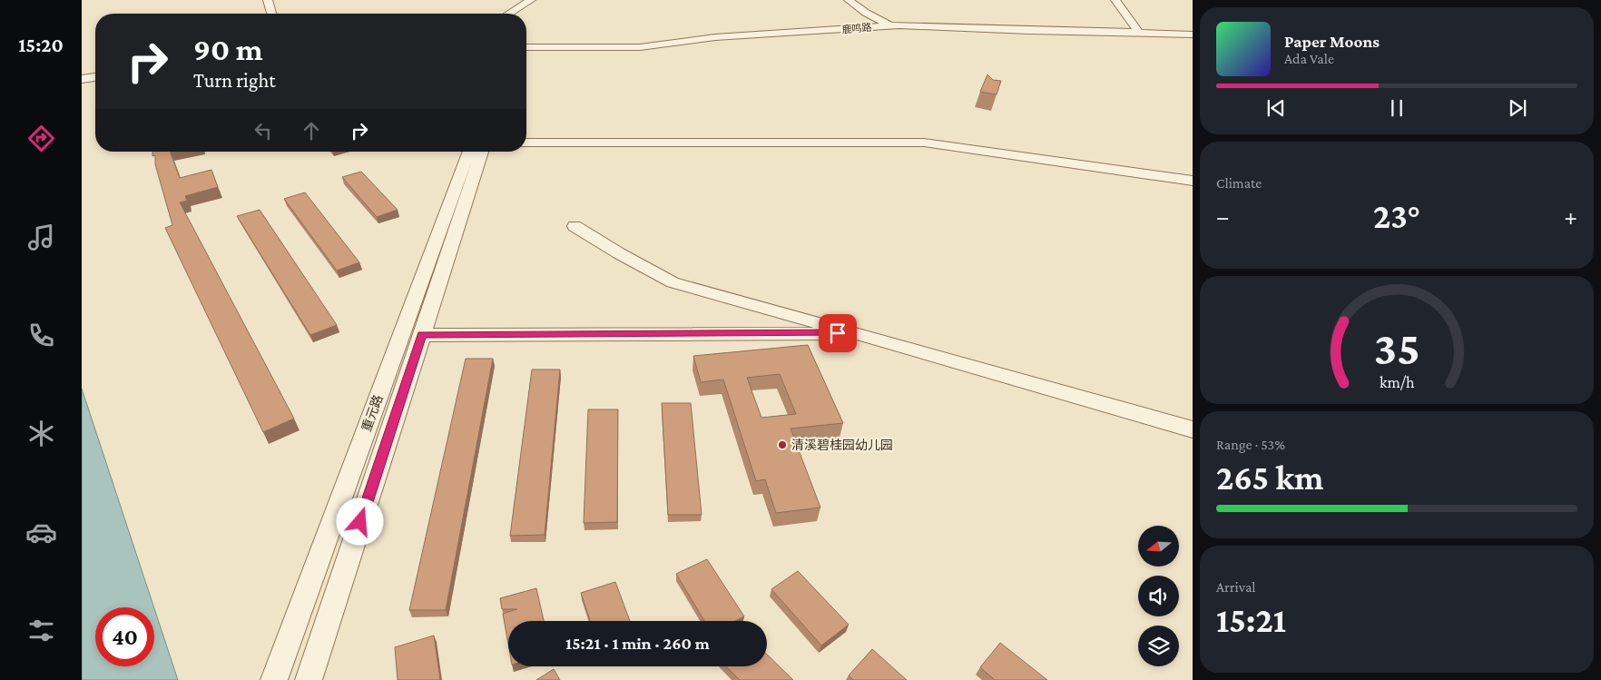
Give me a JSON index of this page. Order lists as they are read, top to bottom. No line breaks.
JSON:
{"streets":{"street":["鹿鸣路","重元路"]},"places":["清溪碧桂园幼儿园"],"north":"left","page":{"tabs":"15:20","turn":["90 m","Turn right"],"song":["Paper Moons","Ada Vale"],"tile":["Climate",["Range · 53%","265 km"],["Arrival","15:21"]],"heat":["−","23°","+"],"limit":"40","trip":"15:21 · 1 min · 260 m","gauge":["35","km/h"]}}
